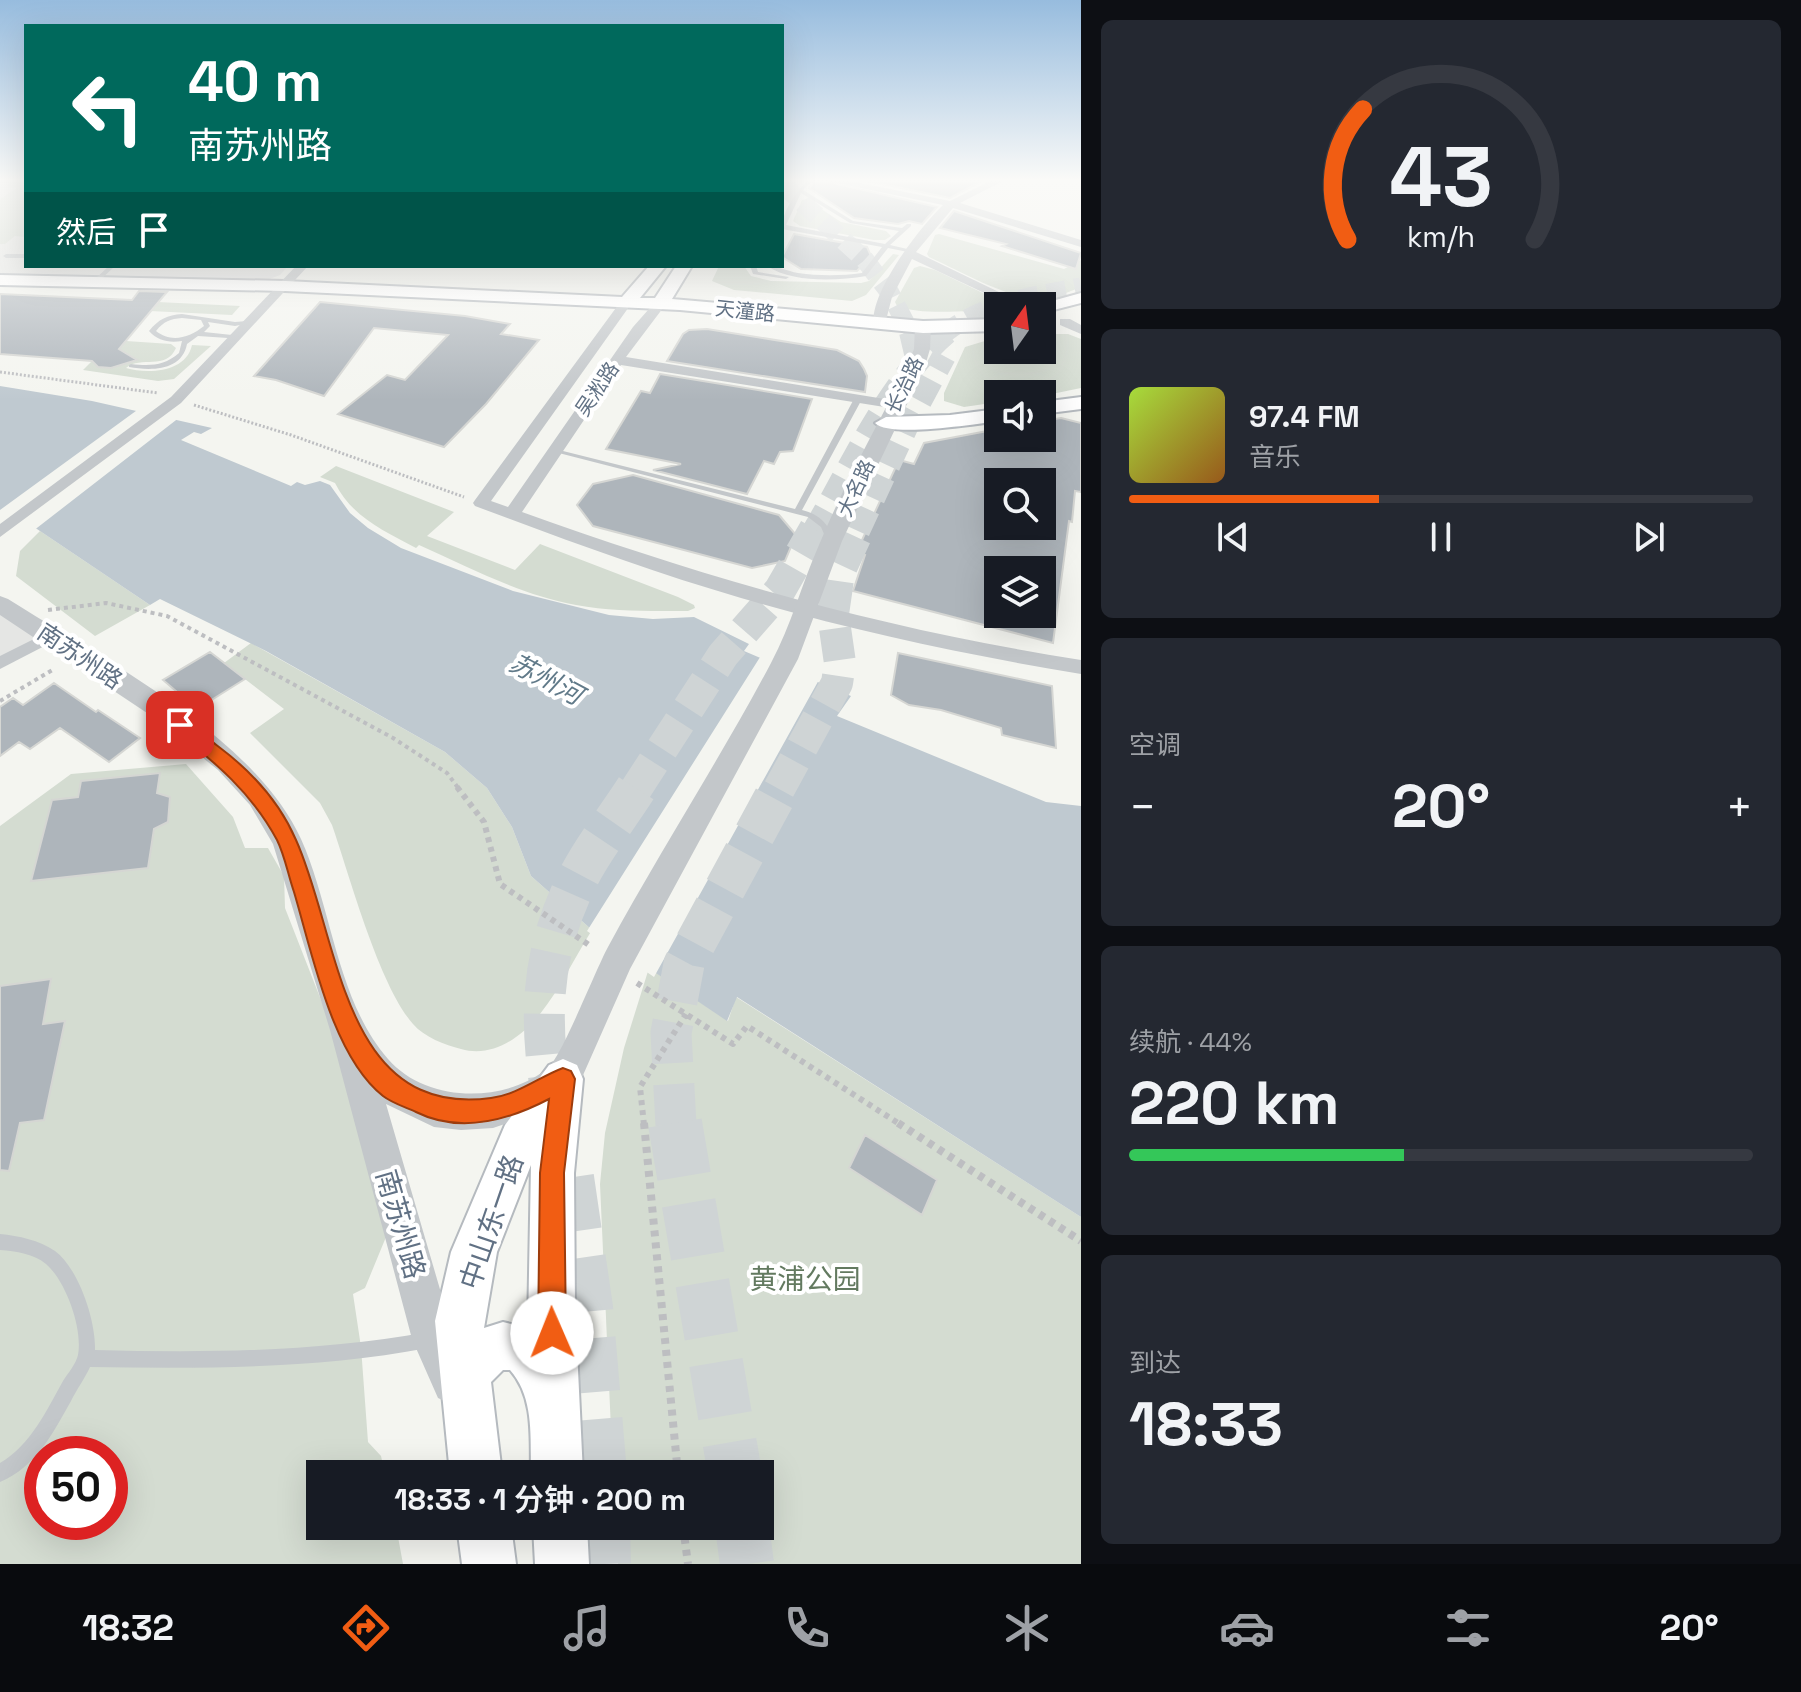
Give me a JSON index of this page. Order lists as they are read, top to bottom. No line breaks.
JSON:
{"streets":{"main road":["天潼路","长治路","吴淞路","中山东一路"],"street":["大名路","南苏州路"]},"crossings":[["天潼路","长治路"],["天潼路","吴淞路"],["长治路","大名路"],["大名路","中山东一路"],["南苏州路","中山东一路"]],"water":["苏州河"],"parks":["黄浦公园"],"north":"top","page":{"turn":["40 m","南苏州路"],"then":"然后","song":["97.4 FM","音乐"],"tile":["空调",["续航 · 44%","220 km"],["到达","18:33"]],"heat":["−","20°","+"],"limit":"50","trip":"18:33 · 1 分钟 · 200 m","tabs":["18:32","20°"],"gauge":["43","km/h"]}}
